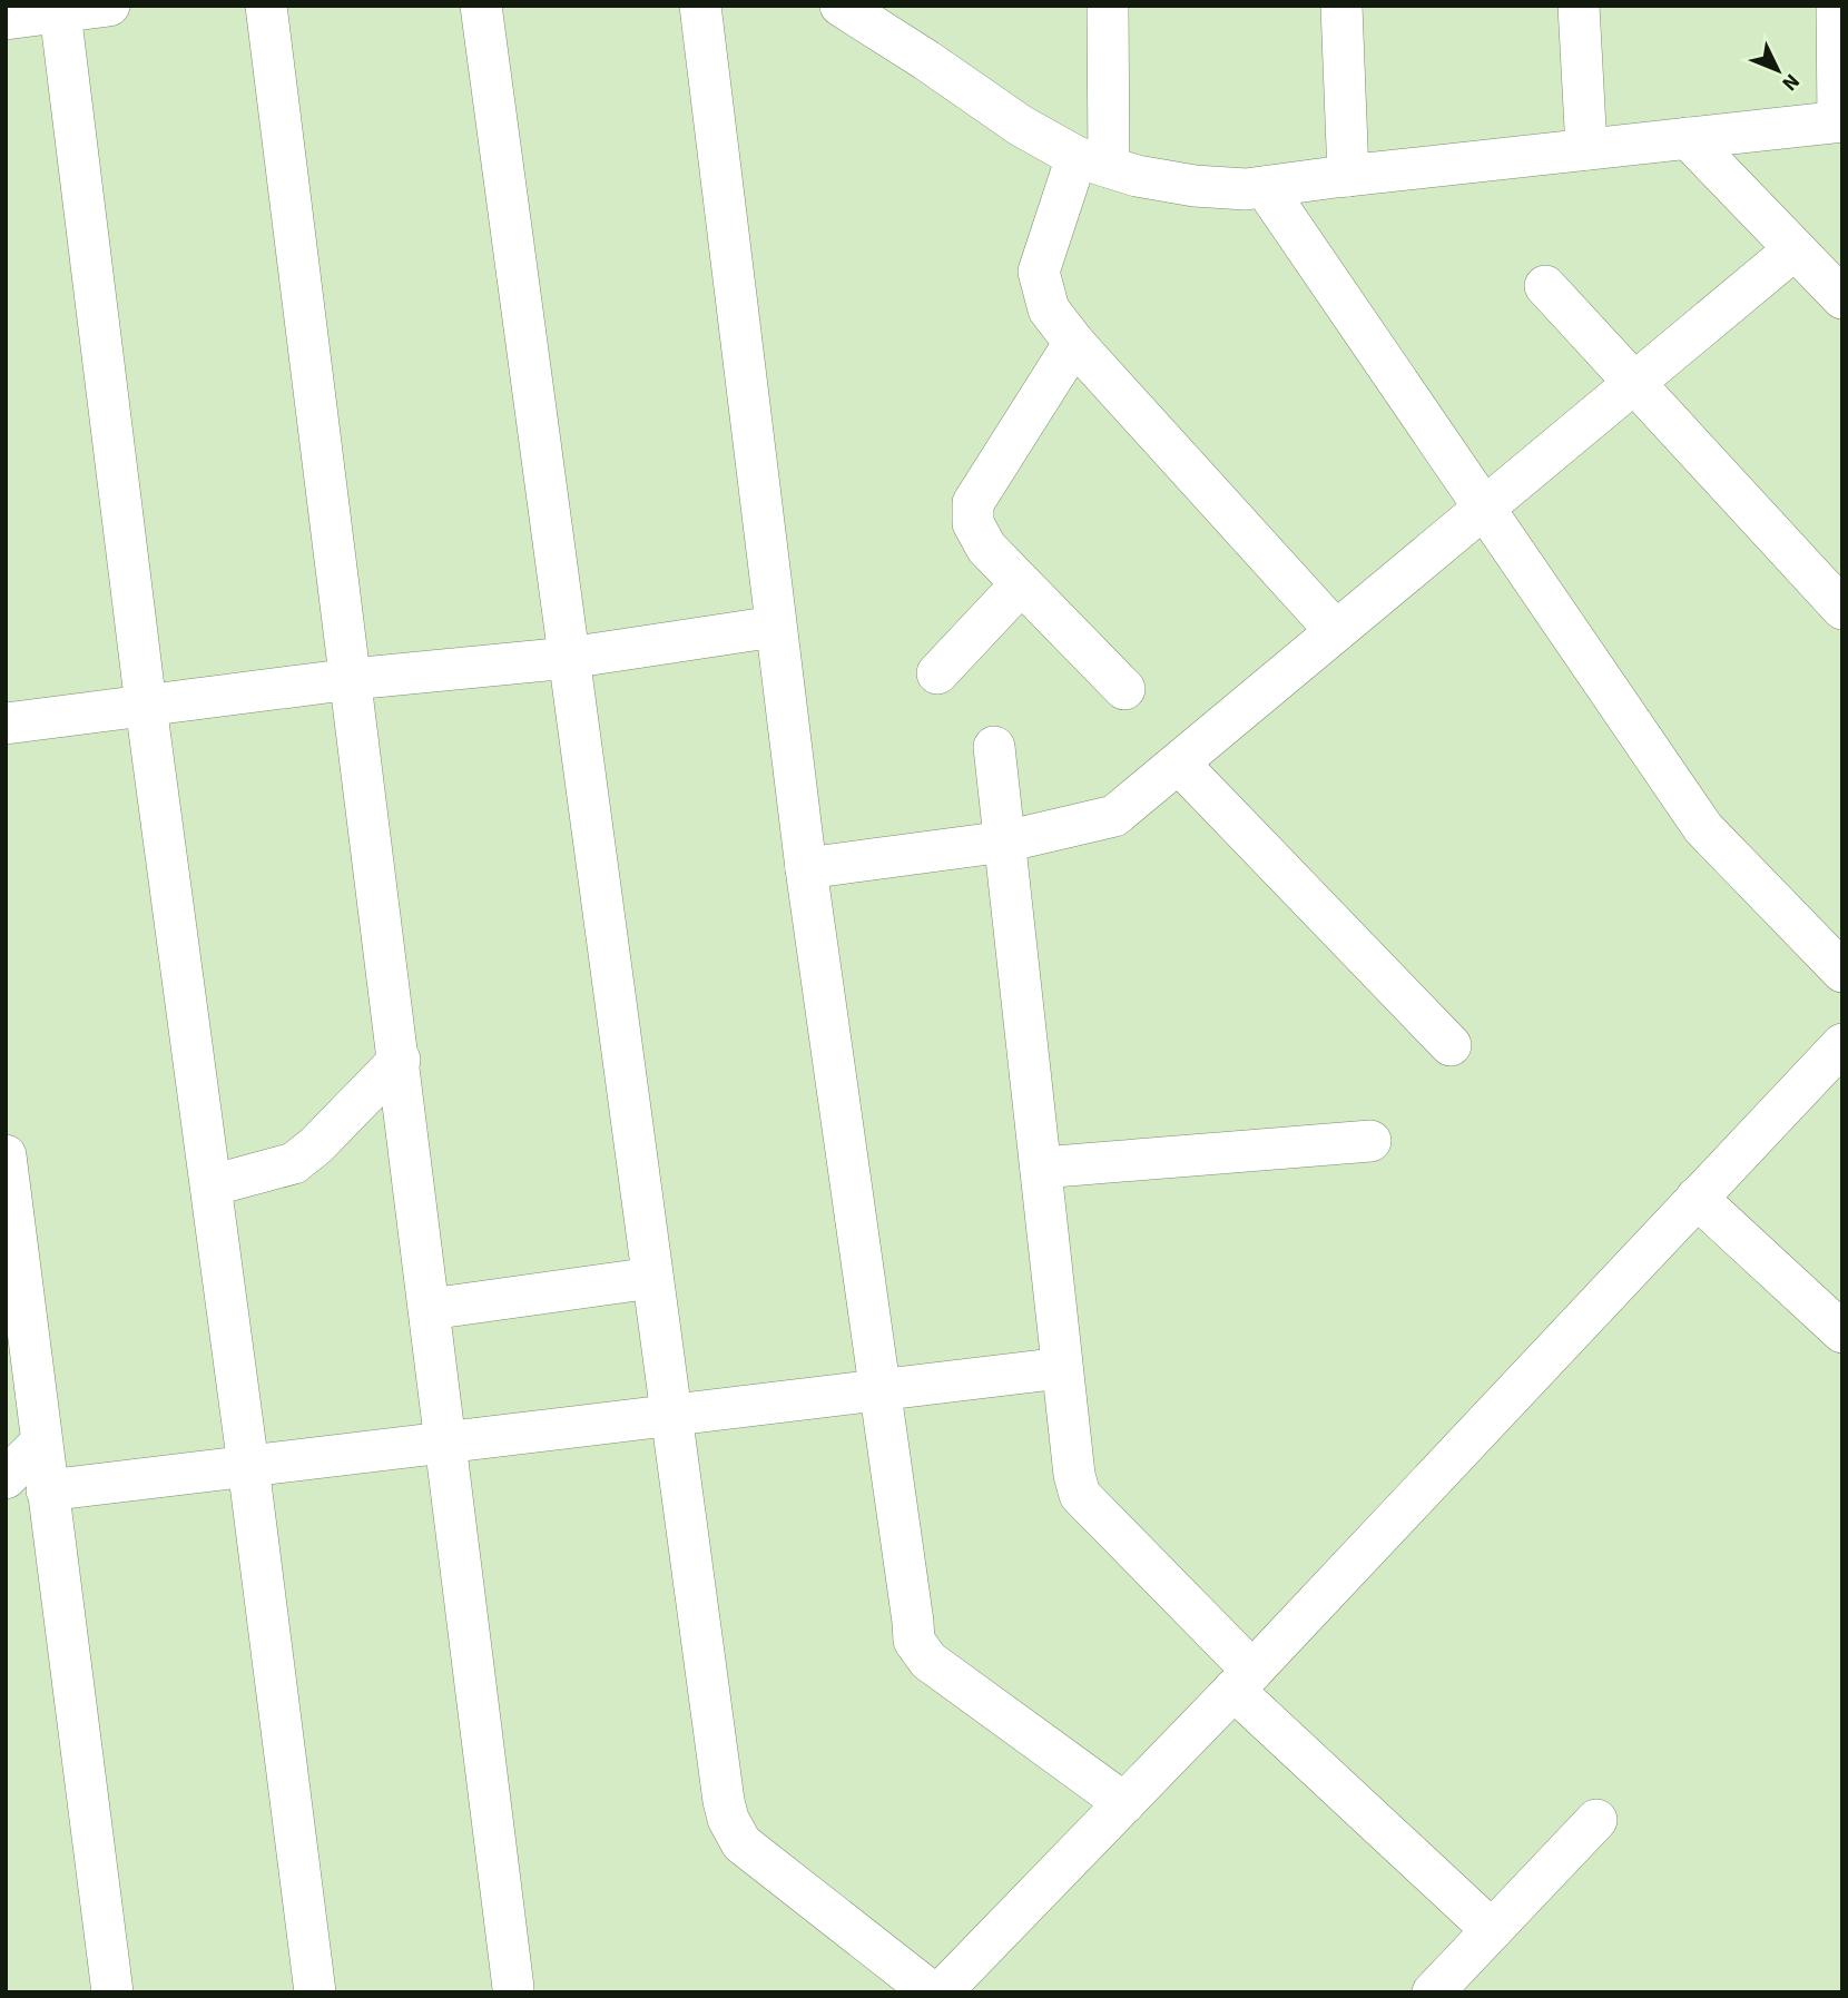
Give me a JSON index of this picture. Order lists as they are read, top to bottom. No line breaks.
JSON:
{"north":"bottom right"}
